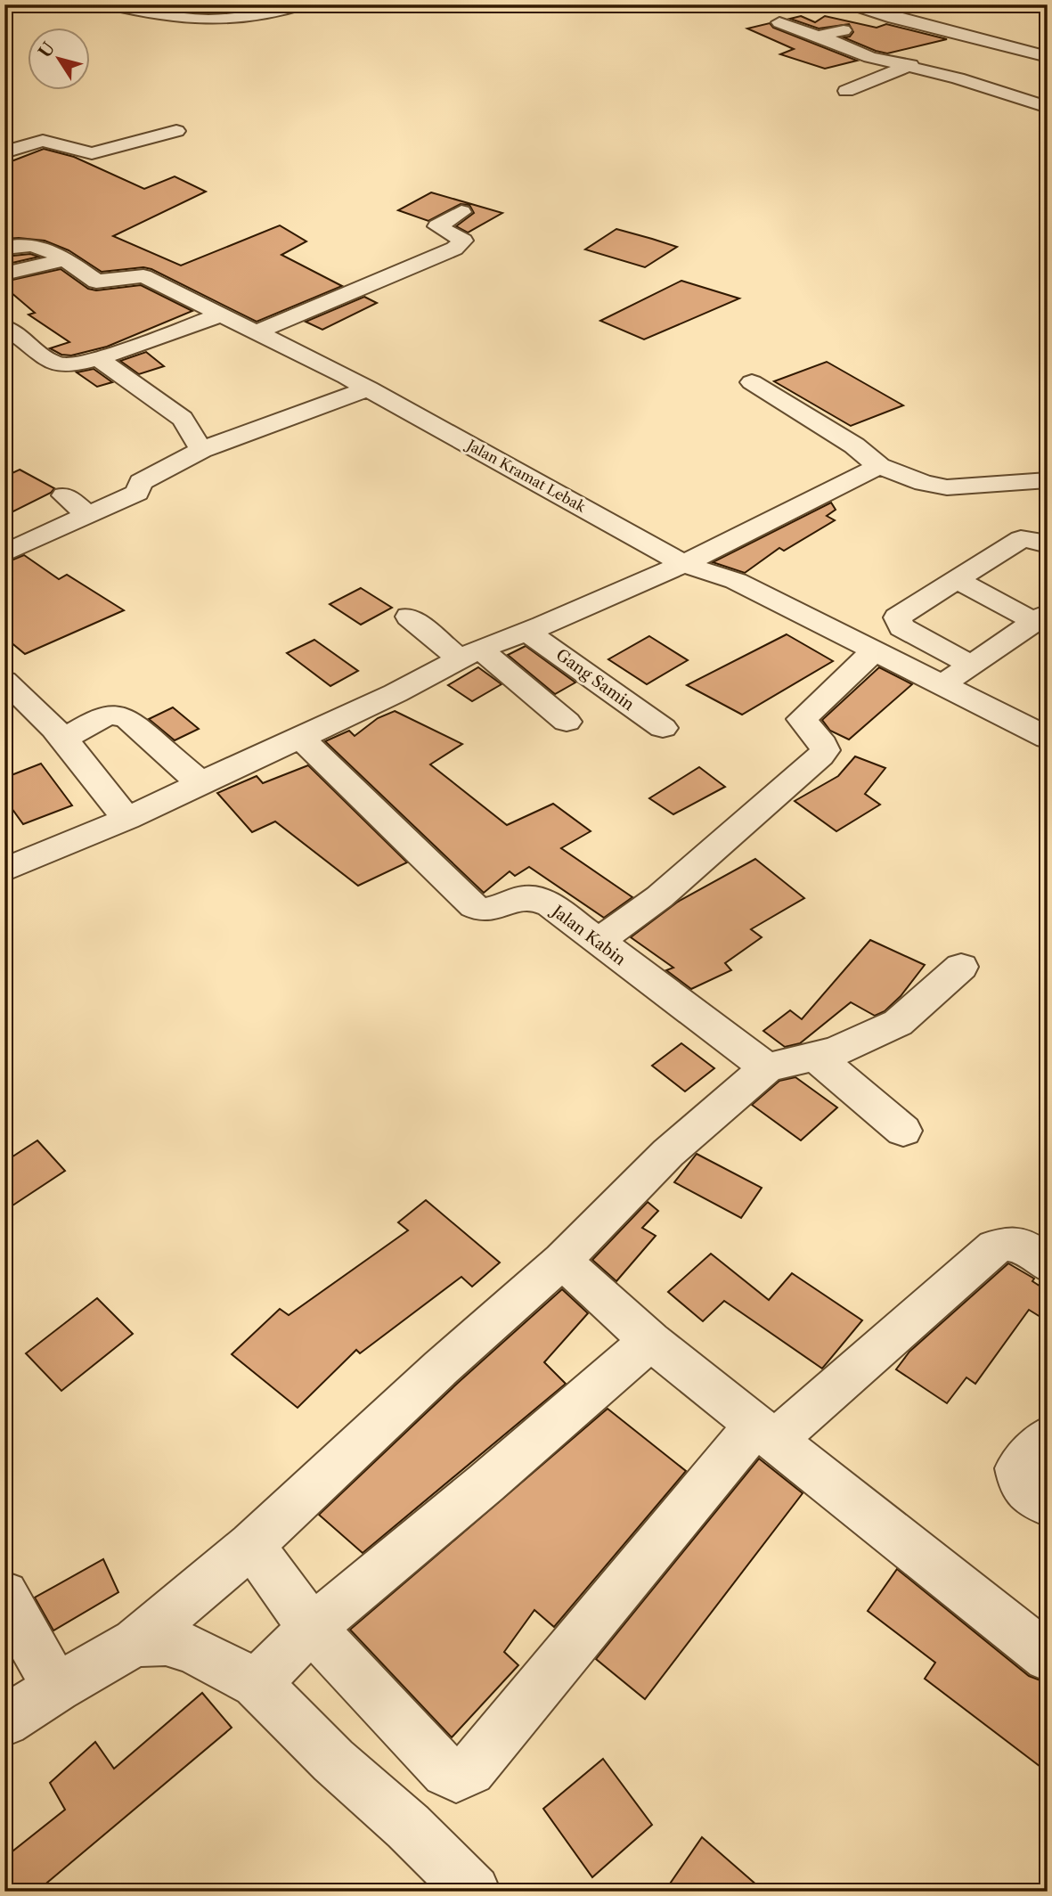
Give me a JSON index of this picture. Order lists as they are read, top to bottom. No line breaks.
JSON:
{"streets":{"street":["Jalan Kramat Lebak","Gang Samin","Jalan Kabin"]},"north":"top left"}
